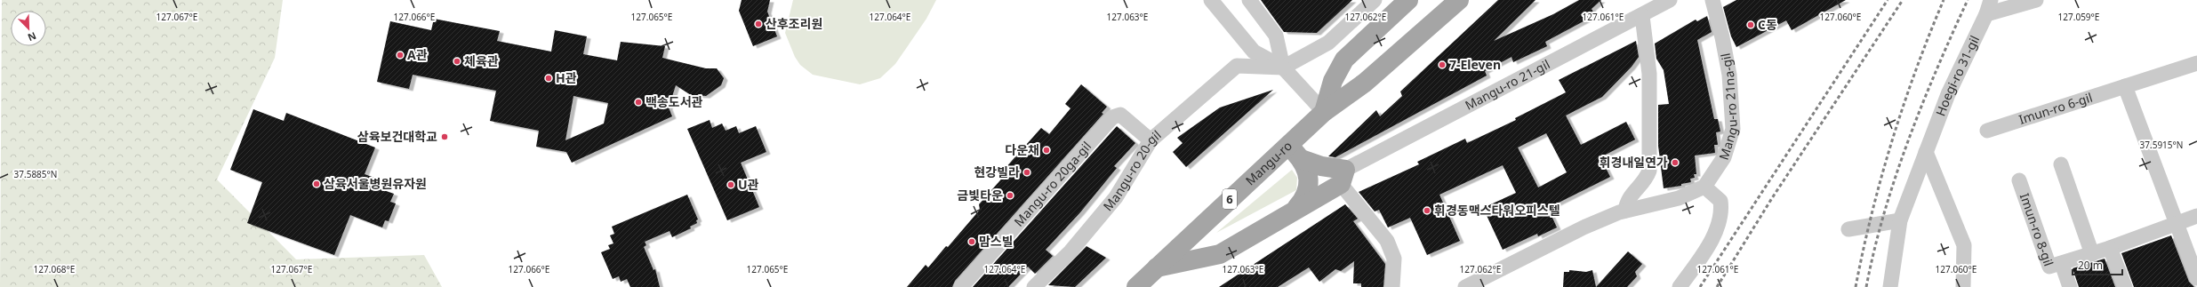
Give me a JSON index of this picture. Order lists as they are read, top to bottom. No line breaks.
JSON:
{"streets":{"main road":["Mangu-ro","6"],"street":["Hoegi-ro 31-gil","Mangu-ro 21-gil","Mangu-ro 21na-gil","Imun-ro 6-gil","Mangu-ro 20-gil","Mangu-ro 20ga-gil","Imun-ro 8-gil"]},"crossings":[["Mangu-ro 20-gil","Mangu-ro 20ga-gil"]],"places":["산후조리원","C동","A관","체육관","7-Eleven","H관","백송도서관","삼육보건대학교","다운채","휘경내일연가","현강빌라","삼육서울병원유자원","U관","금빛타운","휘경동맥스타워오피스텔","맘스빌"],"scale_bar":"20 m","north":"bottom right","coordinates":["127.067°E","127.066°E","127.065°E","127.064°E","127.063°E","127.062°E","127.061°E","127.060°E","127.059°E","37.5915°N","37.5885°N","127.068°E"]}
